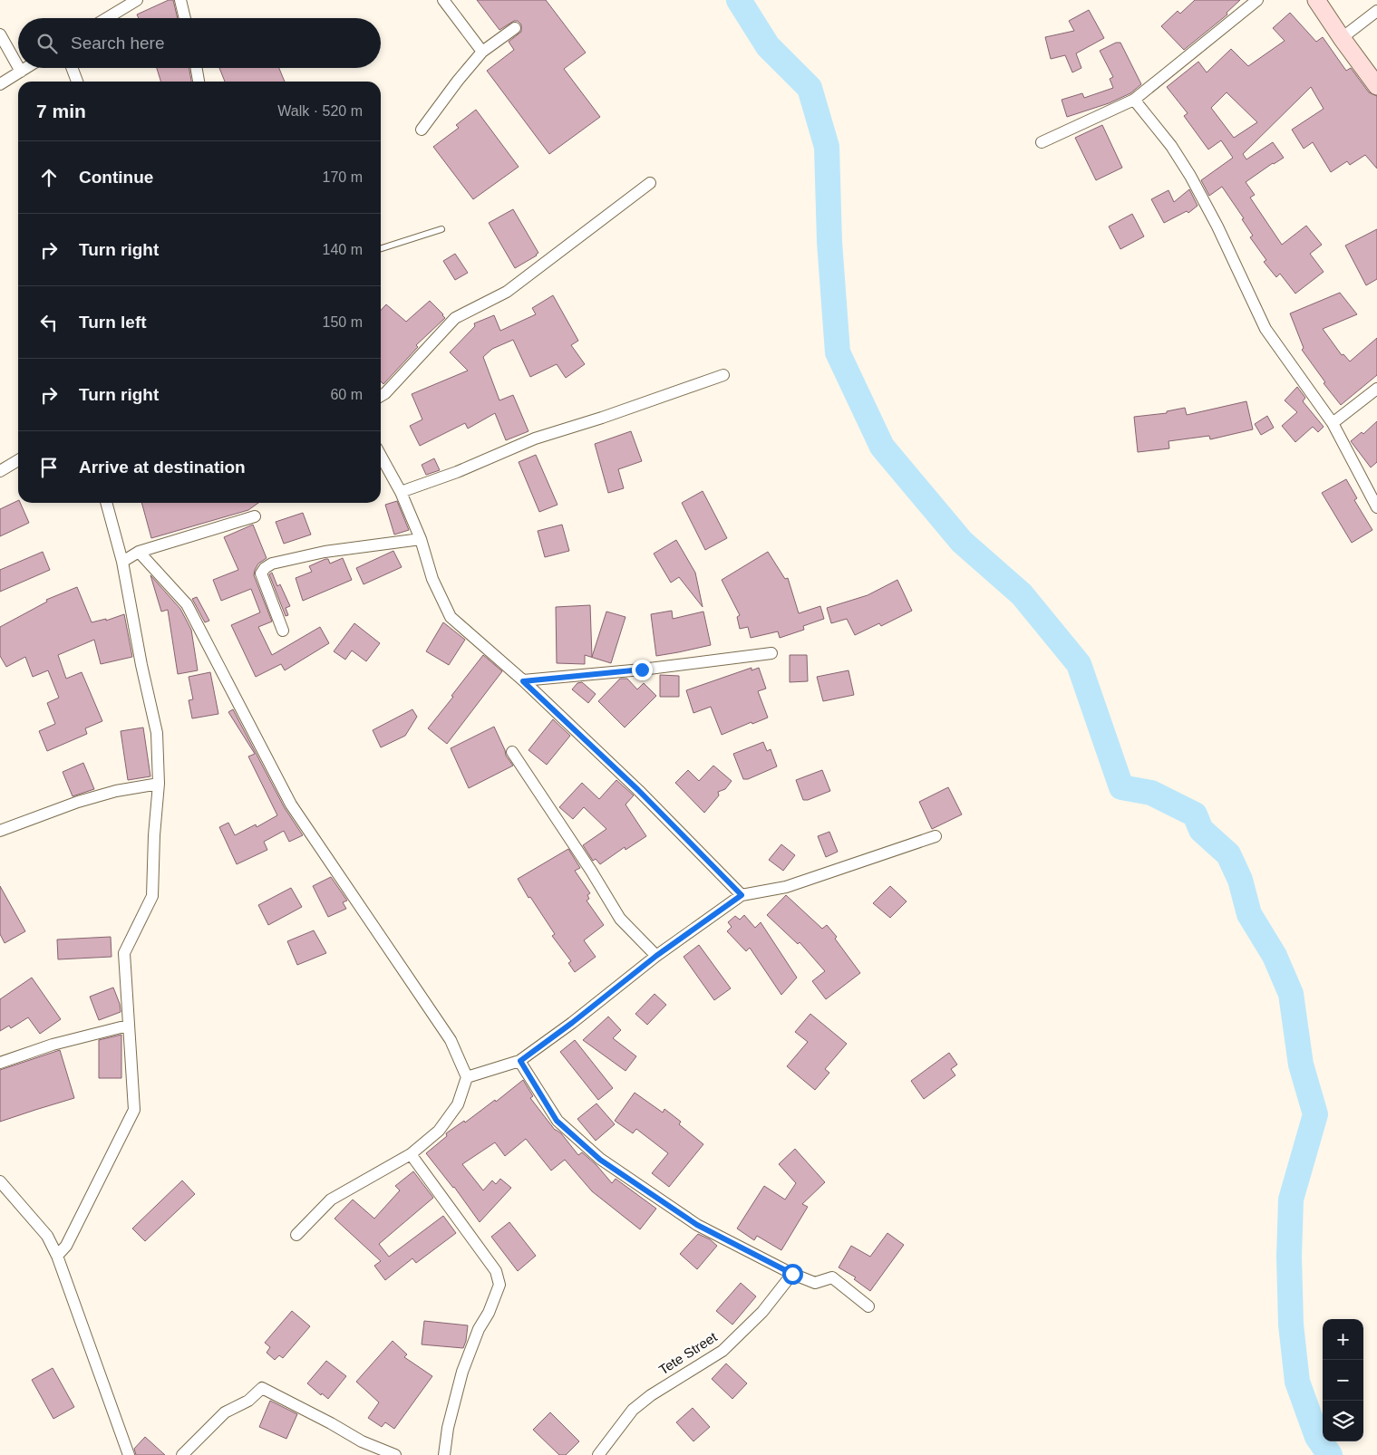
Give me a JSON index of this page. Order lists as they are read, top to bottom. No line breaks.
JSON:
{"streets":{"street":["Tete Street"]},"page":{"search":"Search here","heading":["7 min","Walk · 520 m"],"list":[["Continue","170 m"],["Turn right","140 m"],["Turn left","150 m"],["Turn right","60 m"],"Arrive at destination"],"map_buttons":["+","−"]}}
